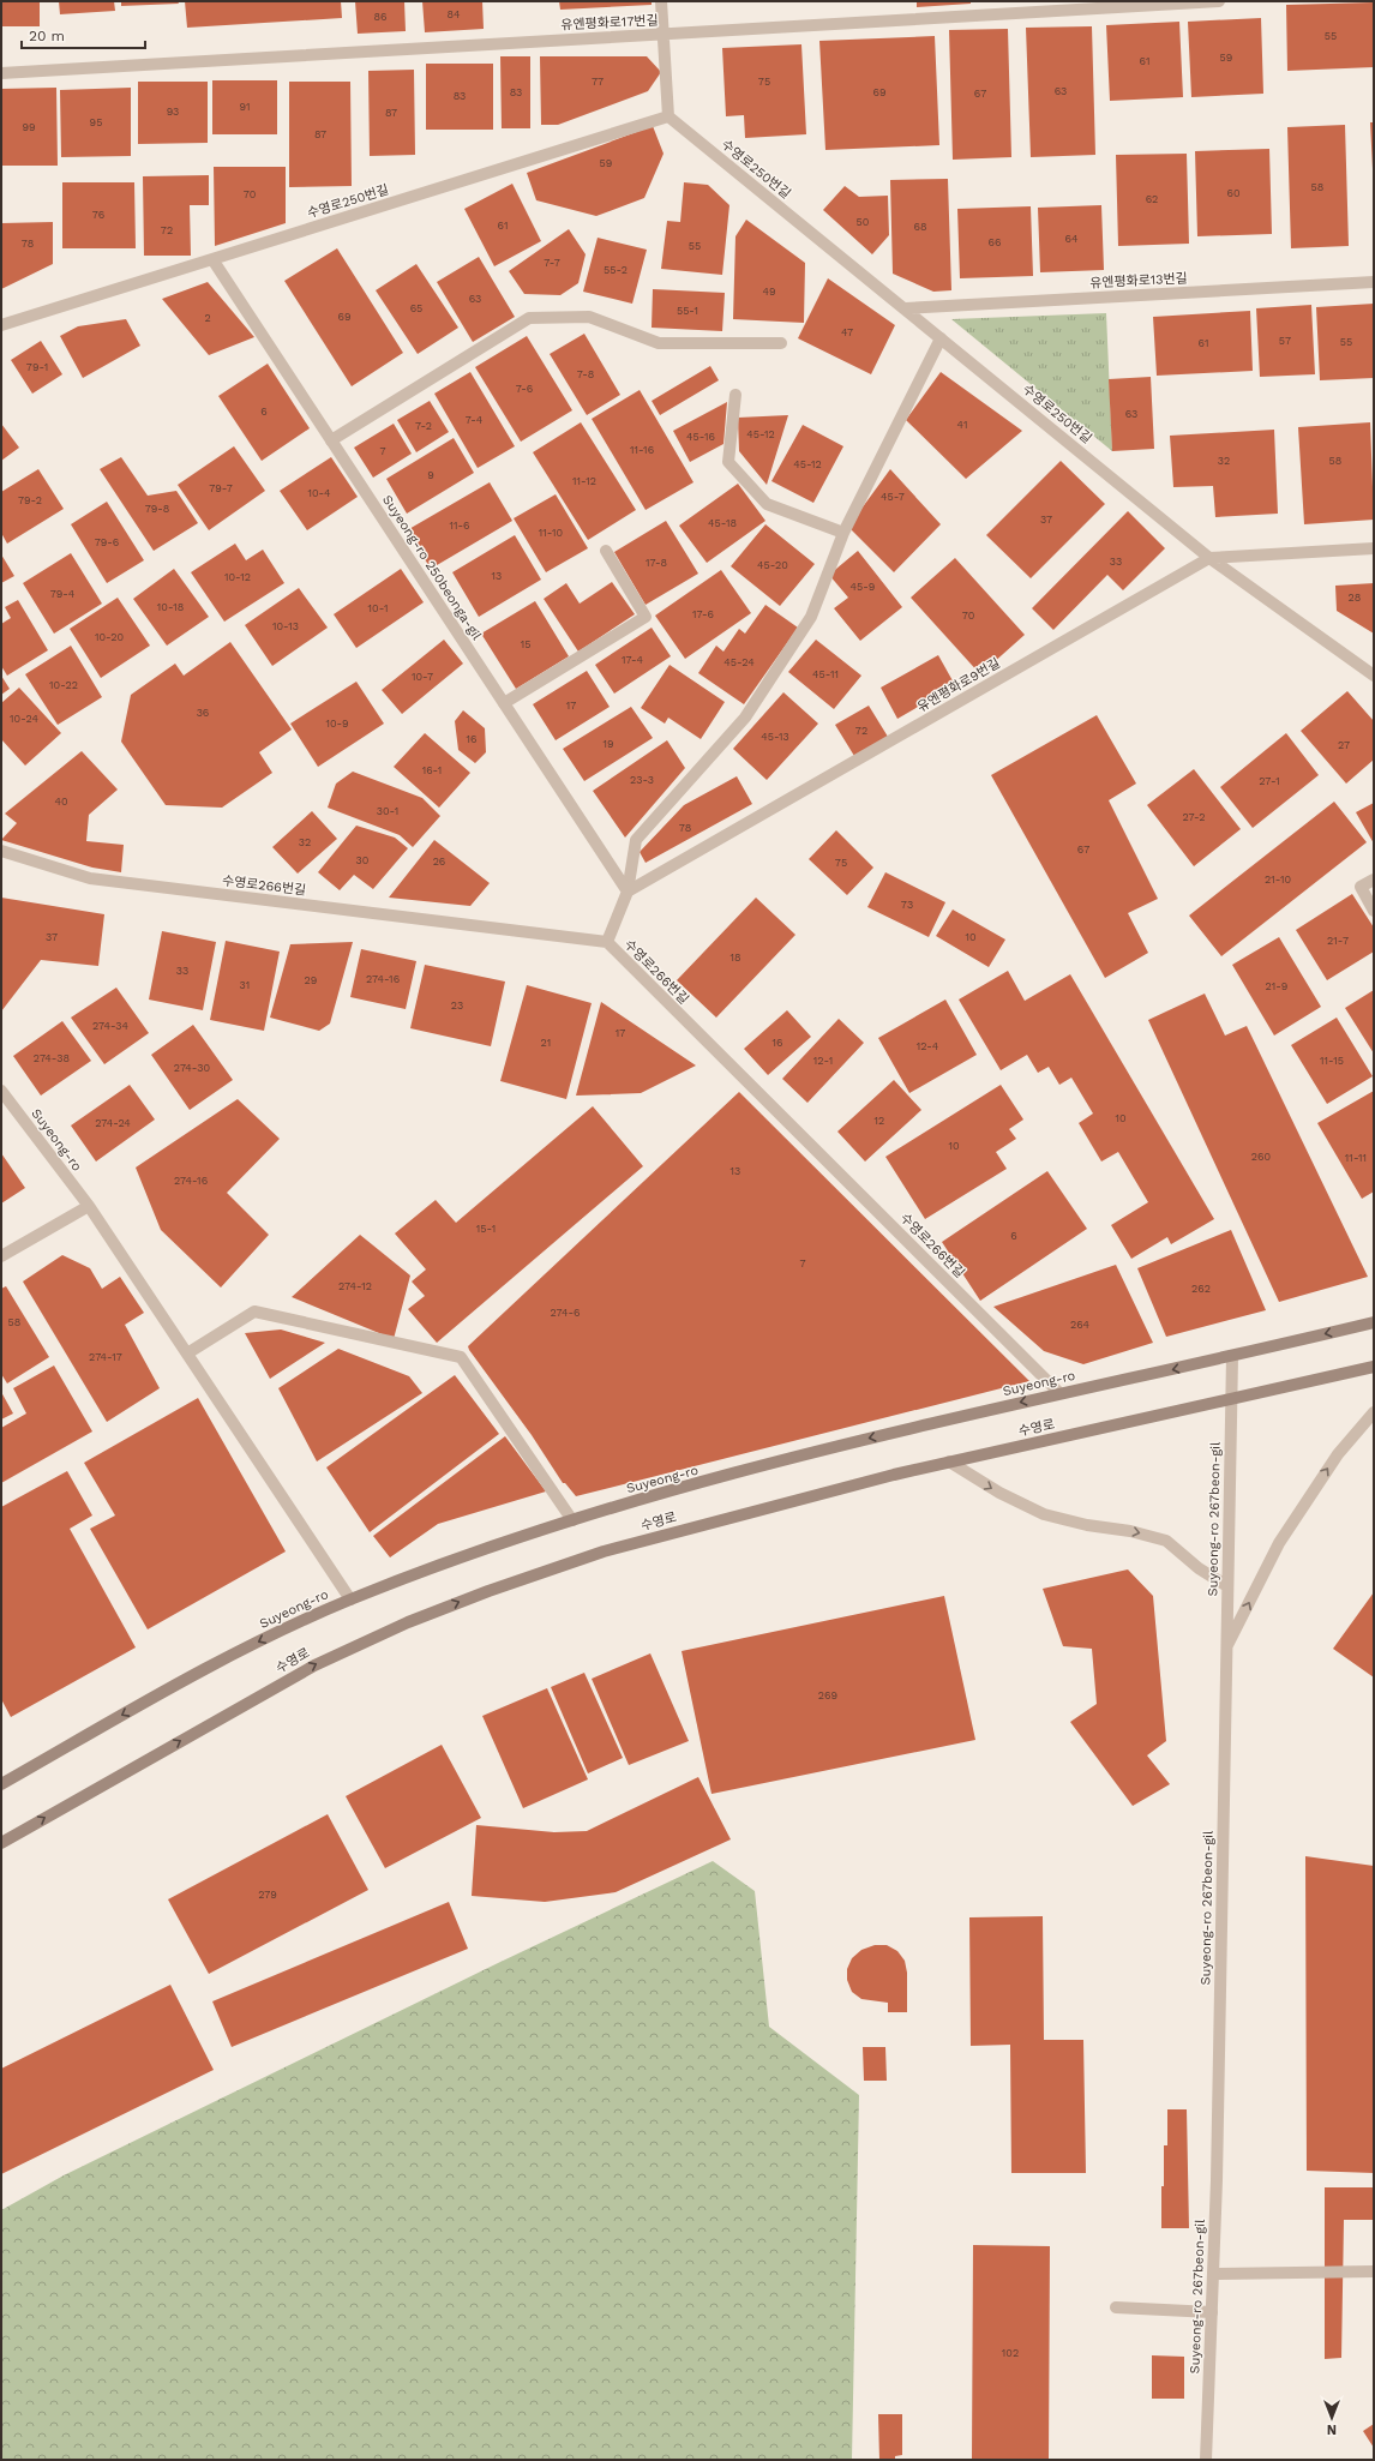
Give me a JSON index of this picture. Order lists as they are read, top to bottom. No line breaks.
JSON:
{"streets":{"main road":["Suyeong-ro","수영로"],"street":["유엔평화로17번길","수영로250번길","유엔평화로13번길","Suyeong-ro 250beonga-gil","유엔평화로9번길","수영로266번길","Suyeong-ro 267beon-gil"]},"crossings":[["수영로250번길","유엔평화로13번길"],["수영로250번길","Suyeong-ro 250beonga-gil"],["수영로250번길","유엔평화로9번길"],["Suyeong-ro 250beonga-gil","유엔평화로9번길"],["수영로266번길","Suyeong-ro"],["Suyeong-ro","Suyeong-ro 267beon-gil"],["수영로","Suyeong-ro 267beon-gil"]],"one_way":["Suyeong-ro","수영로"],"house_numbers":["84","86","55","59","61","77","75","63","83","69","67","83","91","93","87","95","99","87","59","58","60","70","62","76","50","61","68","72","64","66","78","55","7-7","55-2","49","63","65","55-1","69","2","47","57","55","61","79-1","7-8","7-6","6","63","7-4","41","7-2","45-12","45-16","11-16","7","32","58","45-12","9","11-12","79-7","10-4","45-7","79-2","79-8","37","45-18","11-6","11-10","79-6","33","17-8","45-20","13","10-12","45-9","79-4","28","10-18","10-1","17-6","70","10-13","10-20","15","17-4","45-24","45-11","10-7","10-22","17","36","10-24","10-9","72","45-13","16","19","27","16-1","23-3","27-1","40","30-1","27-2","78","32","67","30","26","75","21-10","73","37","10","21-7","18","33","274-16","29","31","21-9","23","274-34","17","21","16","12-4","274-38","12-1","11-15","274-30","10","12","274-24","10","260","11-11","13","274-16","15-1","6","7","274-12","262","274-6","58","264","274-17","269","279","102"],"scale_bar":"20 m","north":"bottom"}
